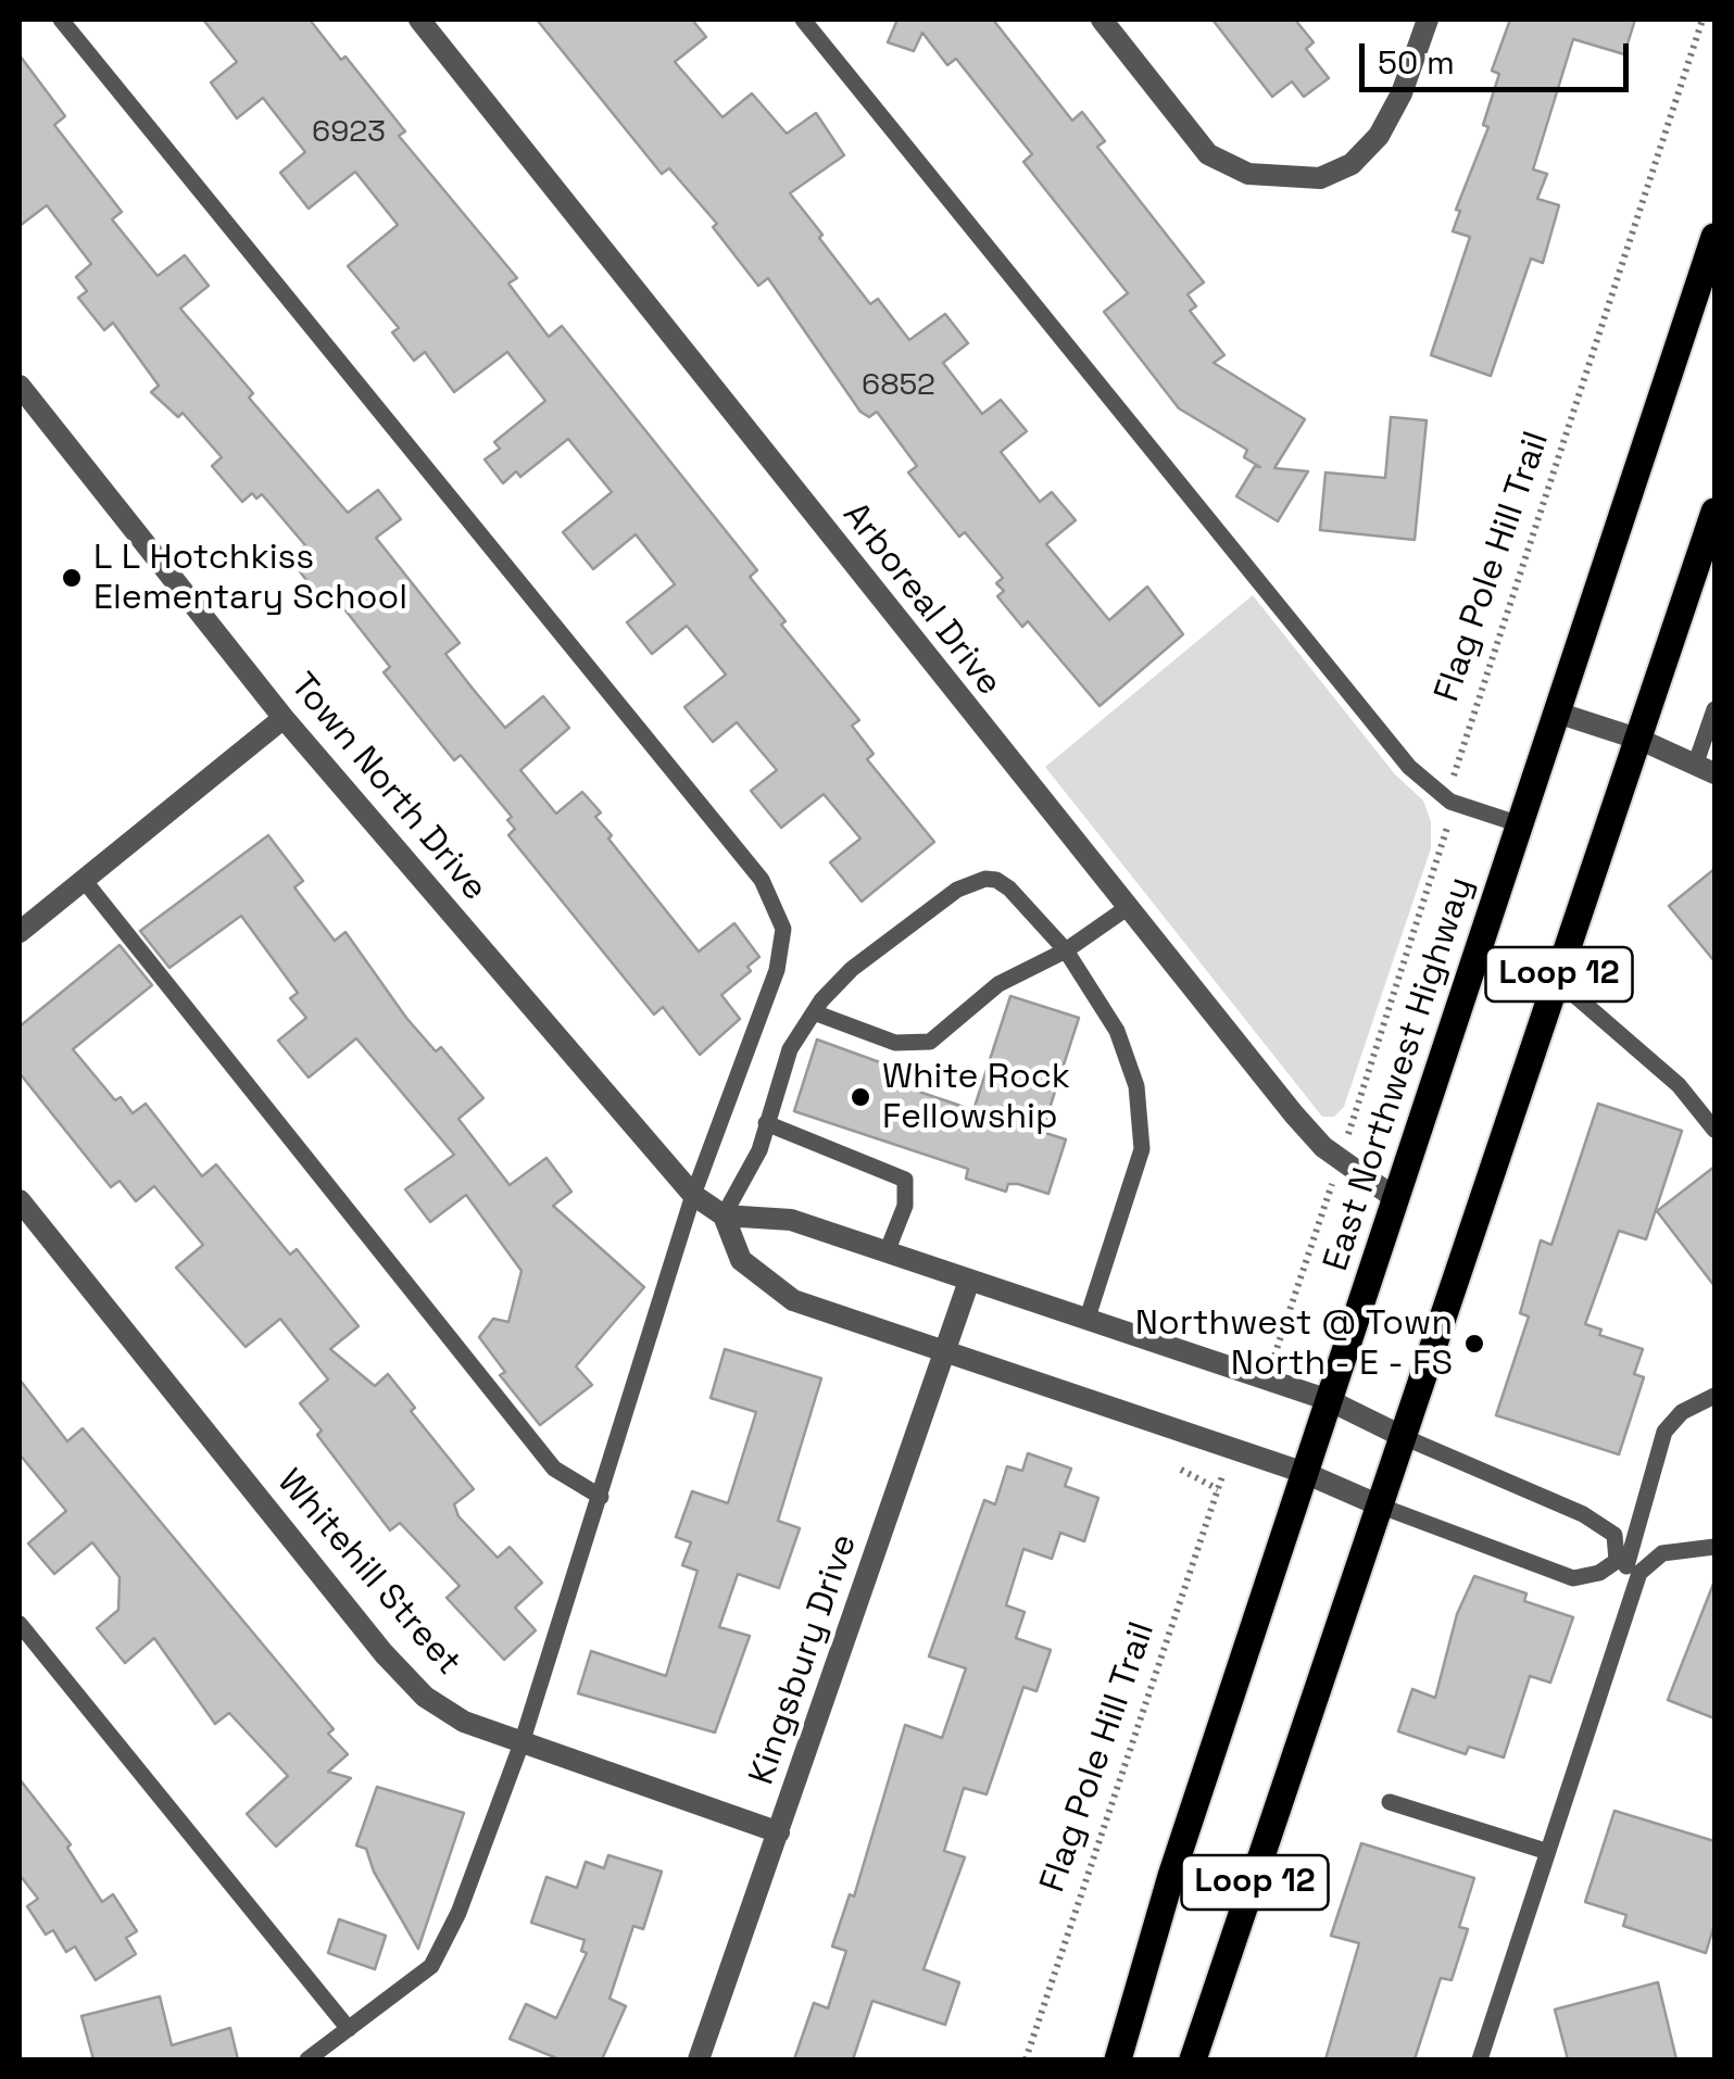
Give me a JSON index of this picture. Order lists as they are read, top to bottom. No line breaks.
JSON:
{"streets":{"main road":["Loop 12","East Northwest Highway"],"street":["Arboreal Drive","Town North Drive","Whitehill Street","Kingsbury Drive"],"path":["Flag Pole Hill Trail"]},"crossings":[["Arboreal Drive","East Northwest Highway"],["Town North Drive","Loop 12"],["Town North Drive","East Northwest Highway"],["Town North Drive","Kingsbury Drive"],["Whitehill Street","Kingsbury Drive"]],"places":["L L Hotchkiss Elementary School","White Rock Fellowship","Northwest @ Town North - E - FS"],"house_numbers":["6923","6852"],"scale_bar":"50 m"}
